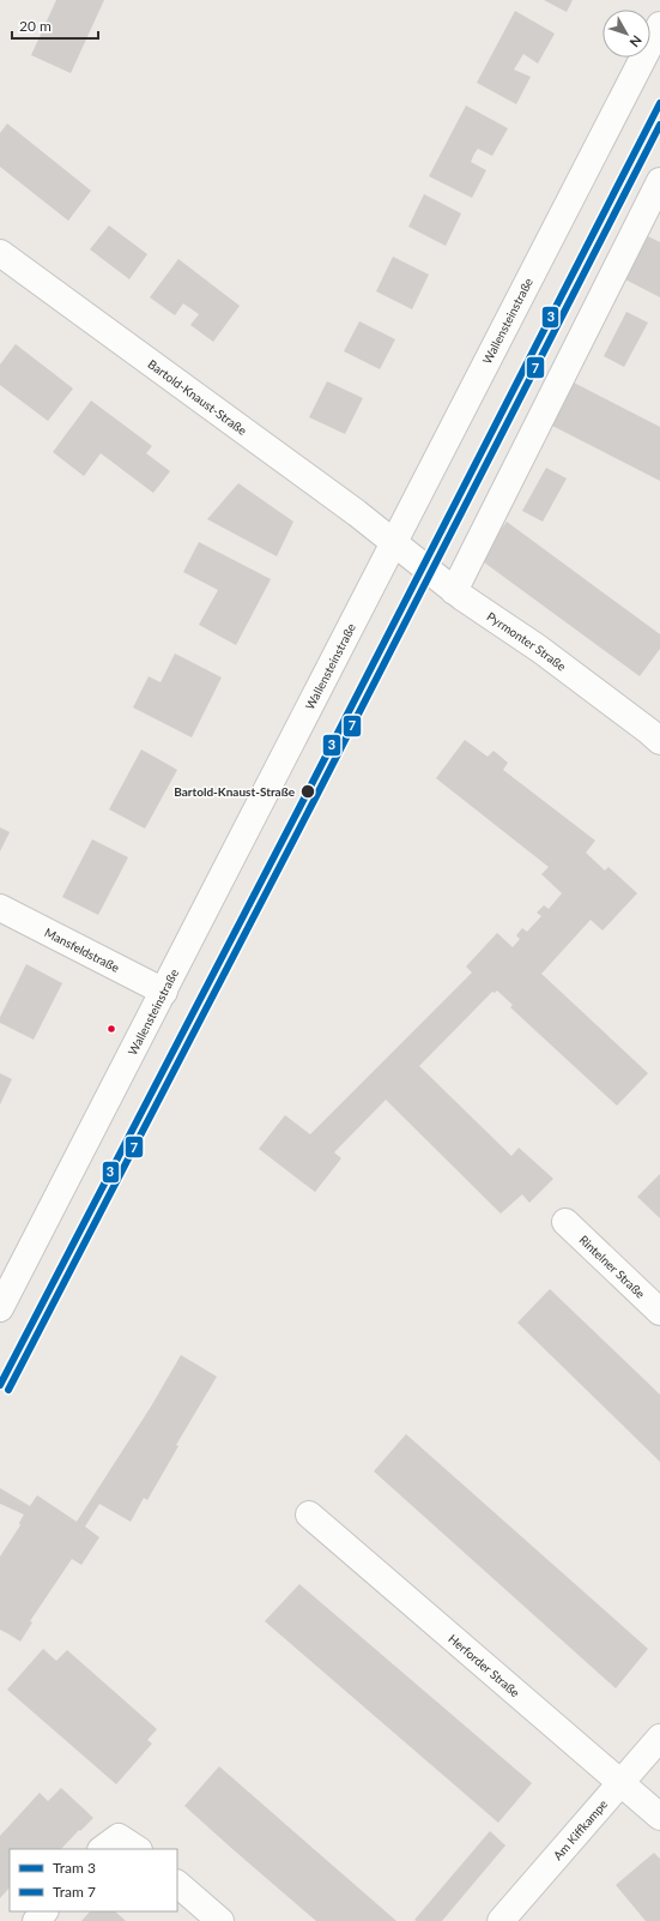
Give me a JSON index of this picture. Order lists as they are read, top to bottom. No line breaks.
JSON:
{"streets":{"street":["Wallensteinstraße","Bartold-Knaust-Straße","Pyrmonter Straße","Mansfeldstraße","Rintelner Straße","Herforder Straße","Am Kiffkampe"]},"crossings":[["Wallensteinstraße","Bartold-Knaust-Straße"],["Wallensteinstraße","Pyrmonter Straße"],["Wallensteinstraße","Mansfeldstraße"],["Bartold-Knaust-Straße","Pyrmonter Straße"],["Herforder Straße","Am Kiffkampe"]],"places":["Bartold-Knaust-Straße"],"lines":["tram line 3","tram line 7"],"legend":["Tram 3","Tram 7"],"scale_bar":"20 m","north":"bottom right"}
